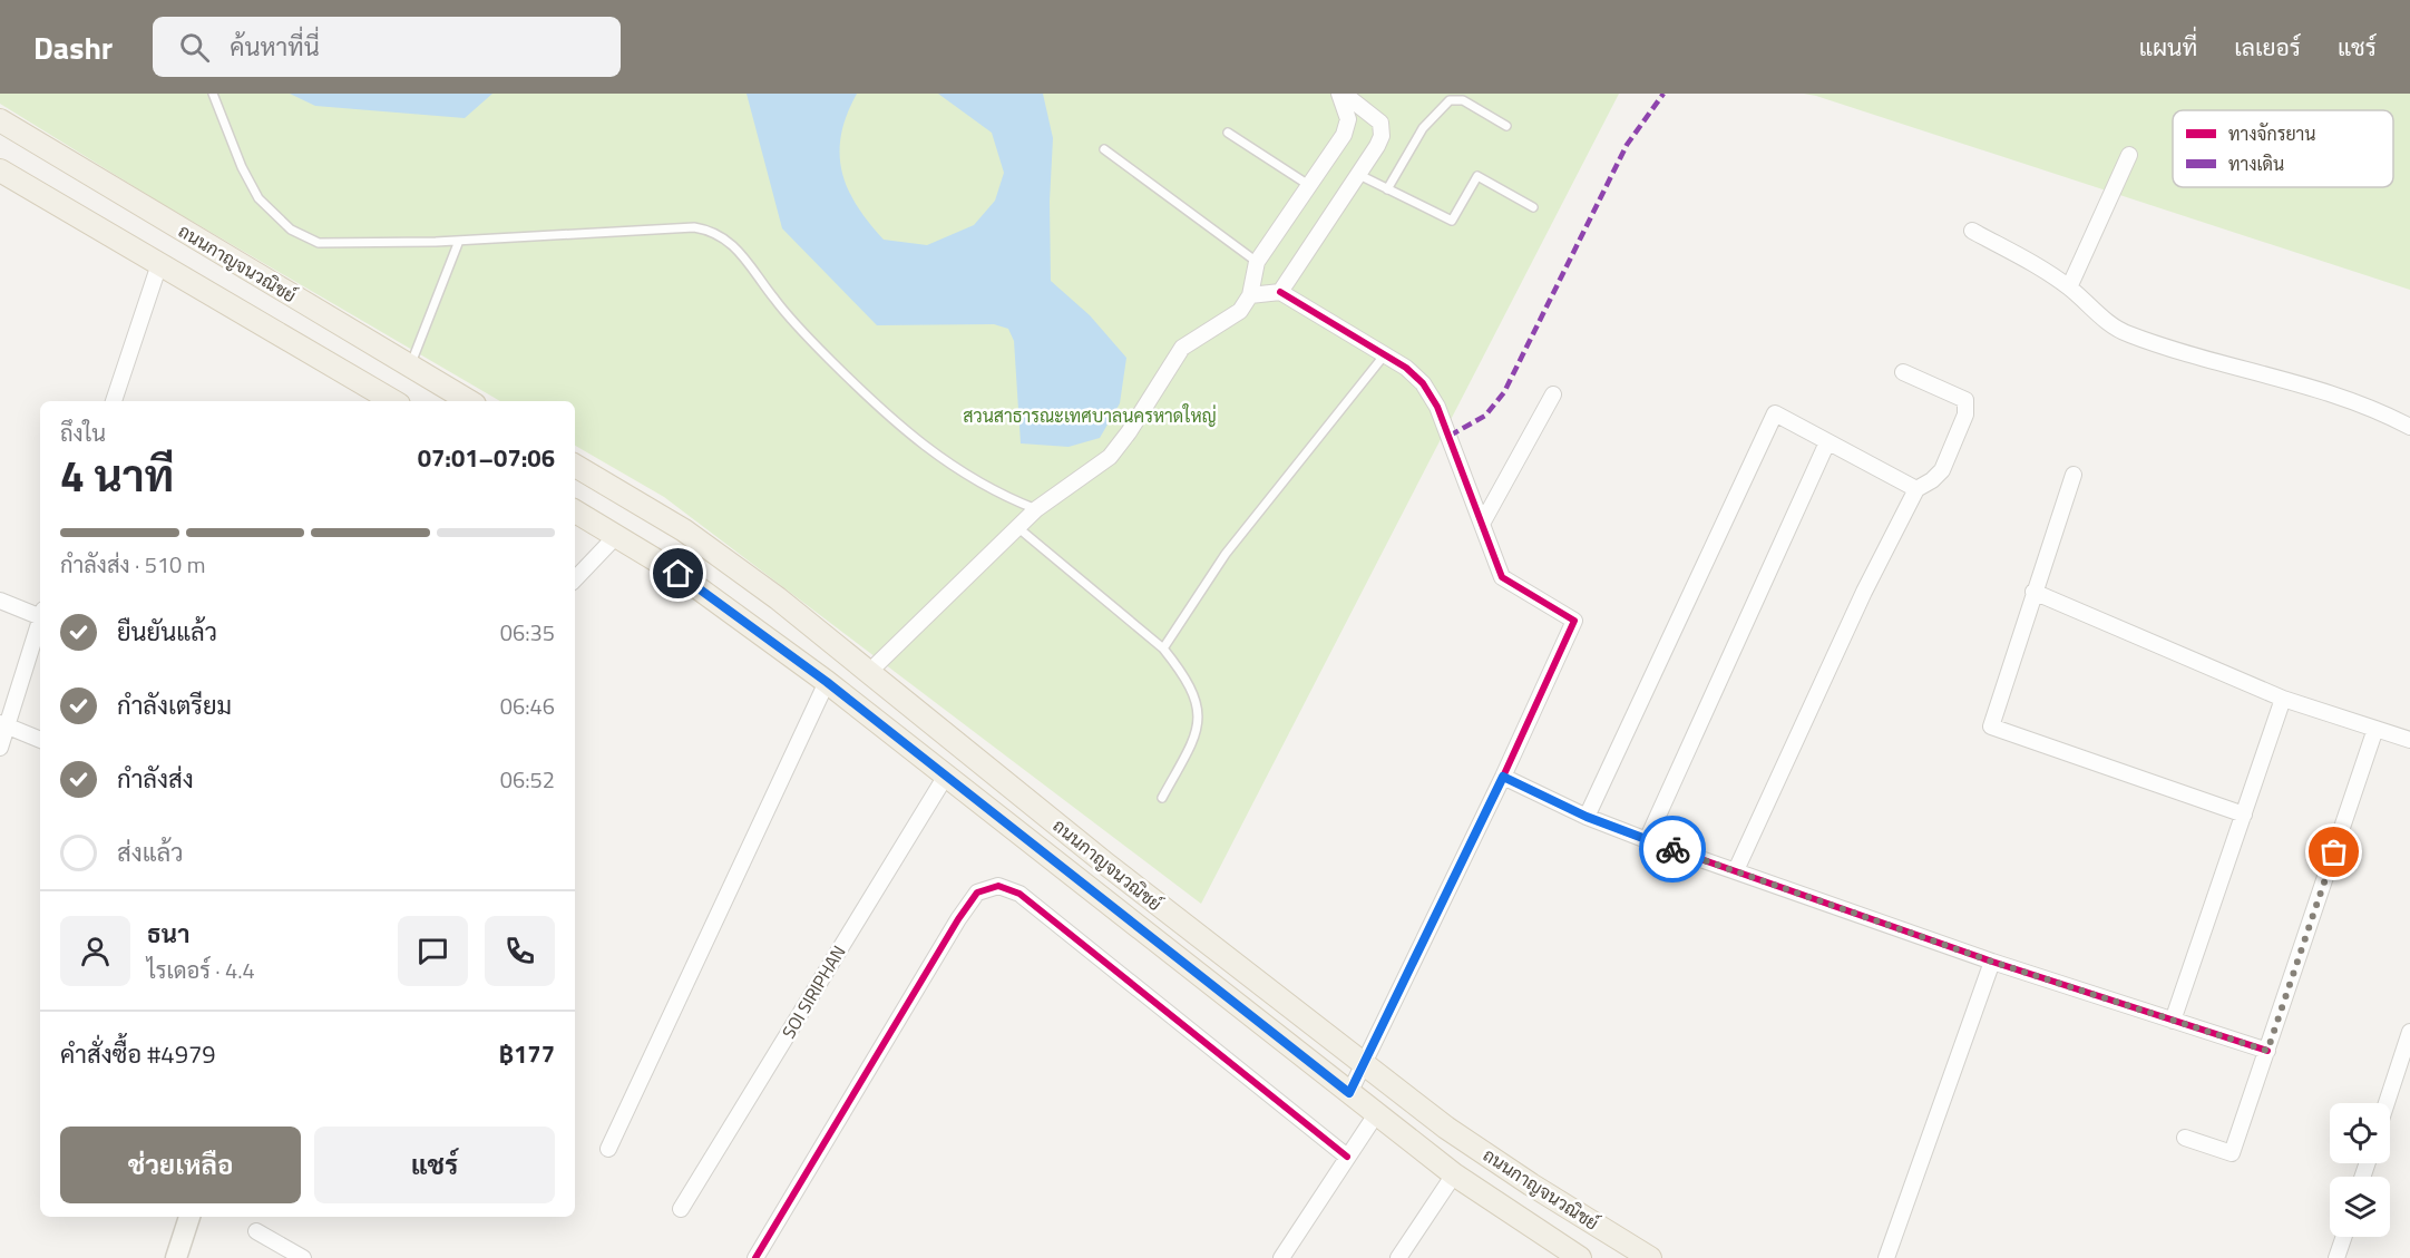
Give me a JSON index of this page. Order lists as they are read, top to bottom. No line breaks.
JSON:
{"streets":{"main road":["ถนนกาญจนวณิชย์"],"street":["SOI SIRIPHAN"]},"crossings":[["ถนนกาญจนวณิชย์","SOI SIRIPHAN"]],"parks":["สวนสาธารณะเทศบาลนครหาดใหญ่"],"legend":["ทางจักรยาน","ทางเดิน"],"page":{"header":"Dashr","search":"ค้นหาที่นี่","nav":["แผนที่","เลเยอร์","แชร์"],"heading":["4 นาที","ถึงใน","07:01–07:06"],"panel":["ธนา","ไรเดอร์ · 4.4","คำสั่งซื้อ #4979","฿177"],"bar":"กำลังส่ง · 510 m","list":[["ยืนยันแล้ว","06:35"],["กำลังเตรียม","06:46"],["กำลังส่ง","06:52"],"ส่งแล้ว"],"buttons":["ช่วยเหลือ","แชร์"]}}
